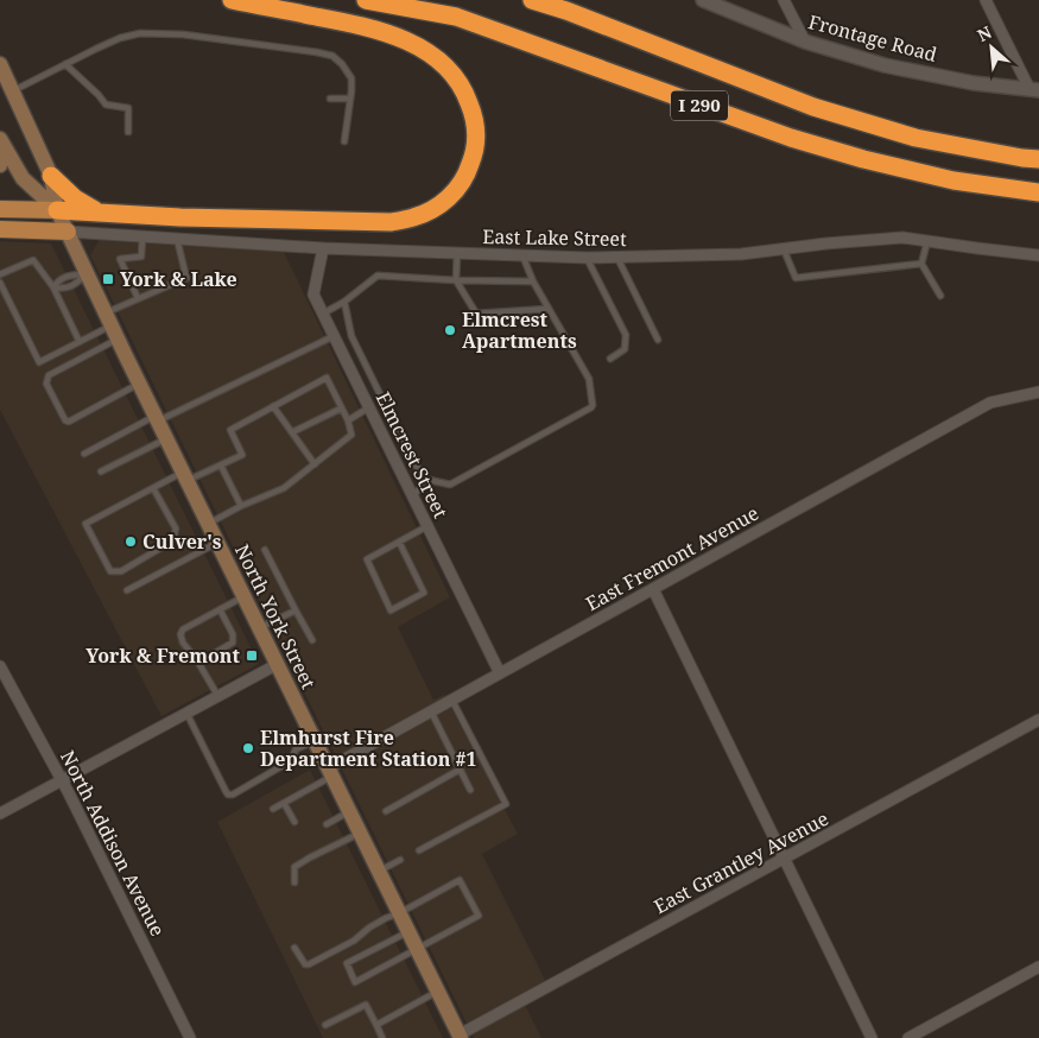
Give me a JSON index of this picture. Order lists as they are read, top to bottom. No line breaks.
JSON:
{"streets":{"highway":["I 290"],"main road":["North York Street"],"street":["Frontage Road","East Lake Street","Elmcrest Street","East Fremont Avenue","North Addison Avenue","East Grantley Avenue"]},"crossings":[["East Lake Street","Elmcrest Street"],["East Lake Street","North York Street"],["Elmcrest Street","East Fremont Avenue"],["East Fremont Avenue","North York Street"],["North York Street","East Grantley Avenue"]],"places":{"transit":["York & Lake","York & Fremont"],"other":["Elmcrest Apartments","Culver's","Elmhurst Fire Department Station #1"]},"north":"top left"}
